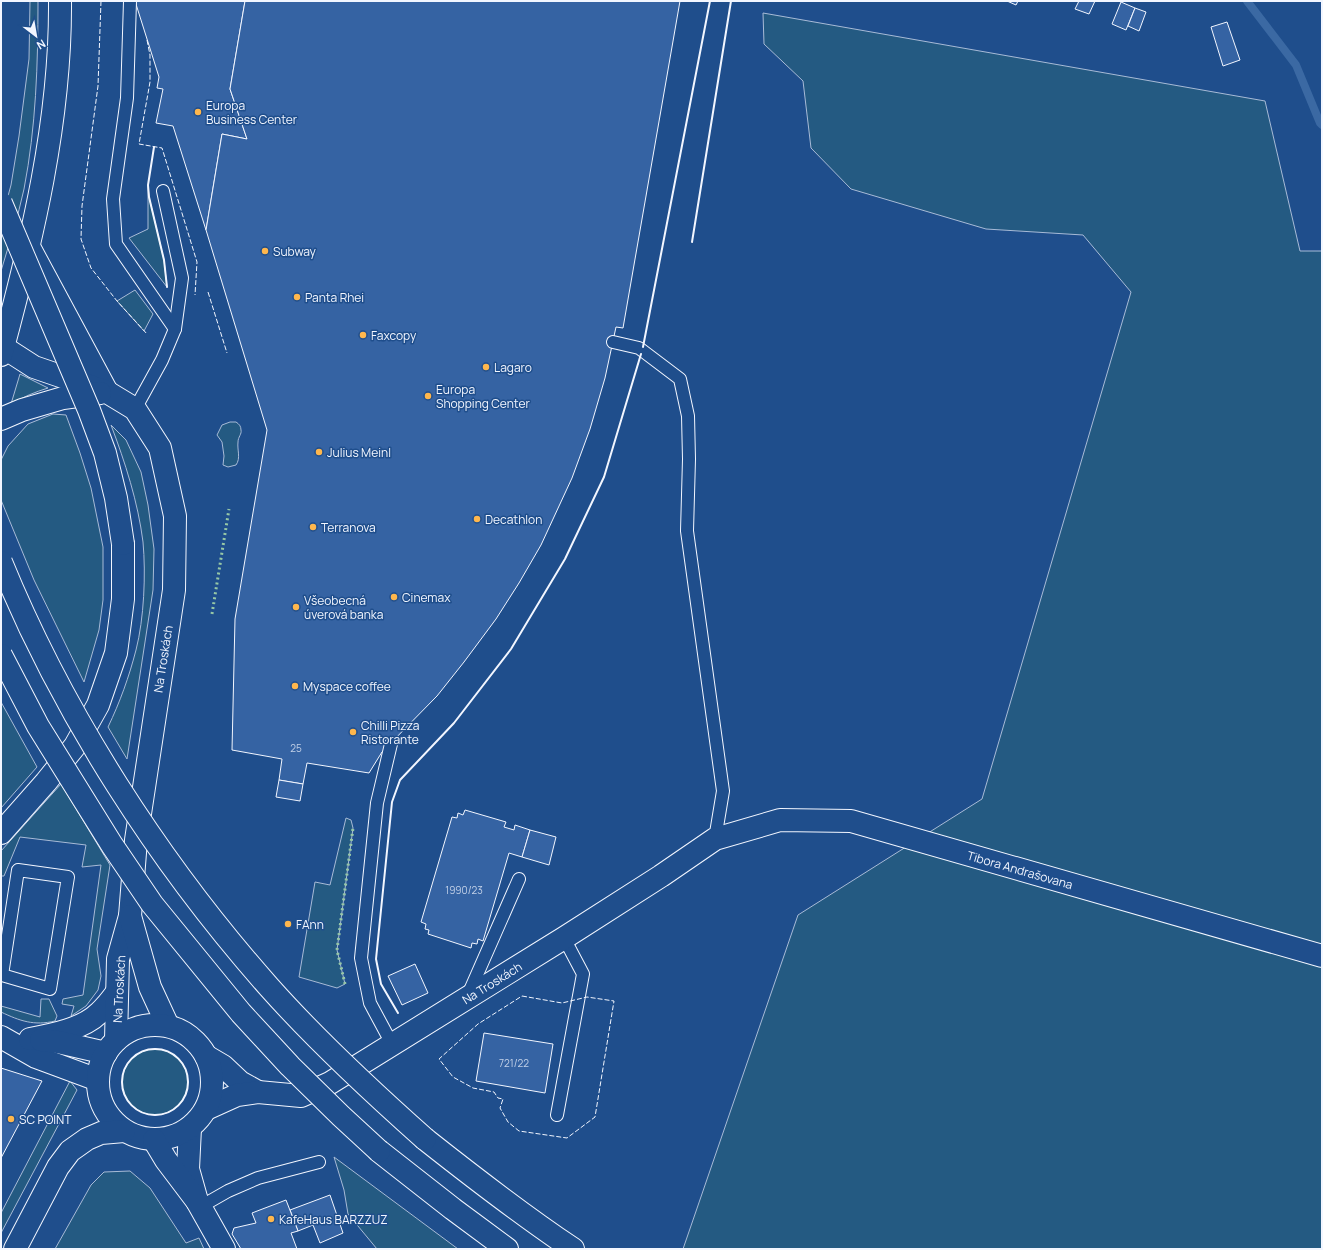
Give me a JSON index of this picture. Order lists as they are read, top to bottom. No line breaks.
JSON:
{"streets":{"main road":["Na Troskách","Tibora Andrašovana"]},"crossings":[["Na Troskách","Tibora Andrašovana"]],"places":["Europa Business Center","Subway","Panta Rhei","Faxcopy","Lagaro","Europa Shopping Center","Julius Meinl","Decathlon","Terranova","Cinemax","Všeobecná úverová banka","Myspace coffee","Chilli Pizza Ristorante","FAnn","SC POINT","KafeHaus BARZZUZ"],"house_numbers":["25","1990/23","721/22"],"north":"bottom right"}
